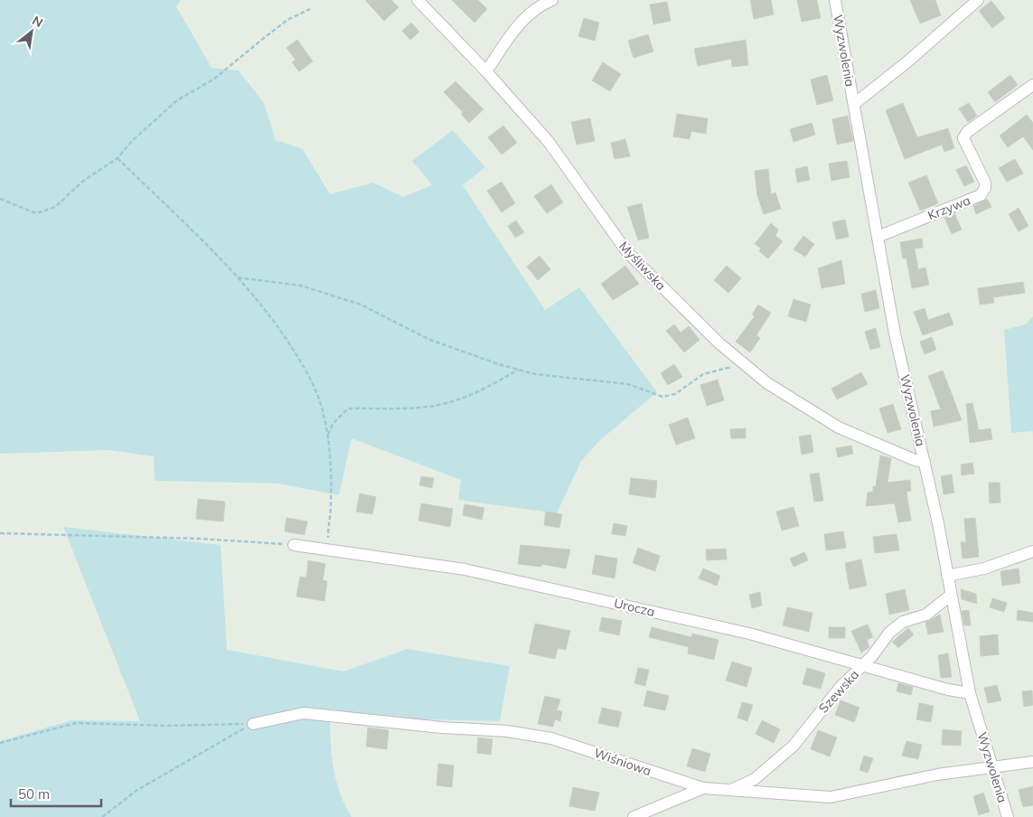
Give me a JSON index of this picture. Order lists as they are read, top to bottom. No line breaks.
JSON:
{"streets":{"street":["Wyzwolenia","Krzywa","Myśliwska","Urocza","Szewska","Wiśniowa"]},"crossings":[["Wyzwolenia","Krzywa"],["Wyzwolenia","Myśliwska"],["Wyzwolenia","Urocza"],["Wyzwolenia","Szewska"],["Wyzwolenia","Wiśniowa"],["Urocza","Szewska"],["Szewska","Wiśniowa"]],"scale_bar":"50 m","north":"top right"}
